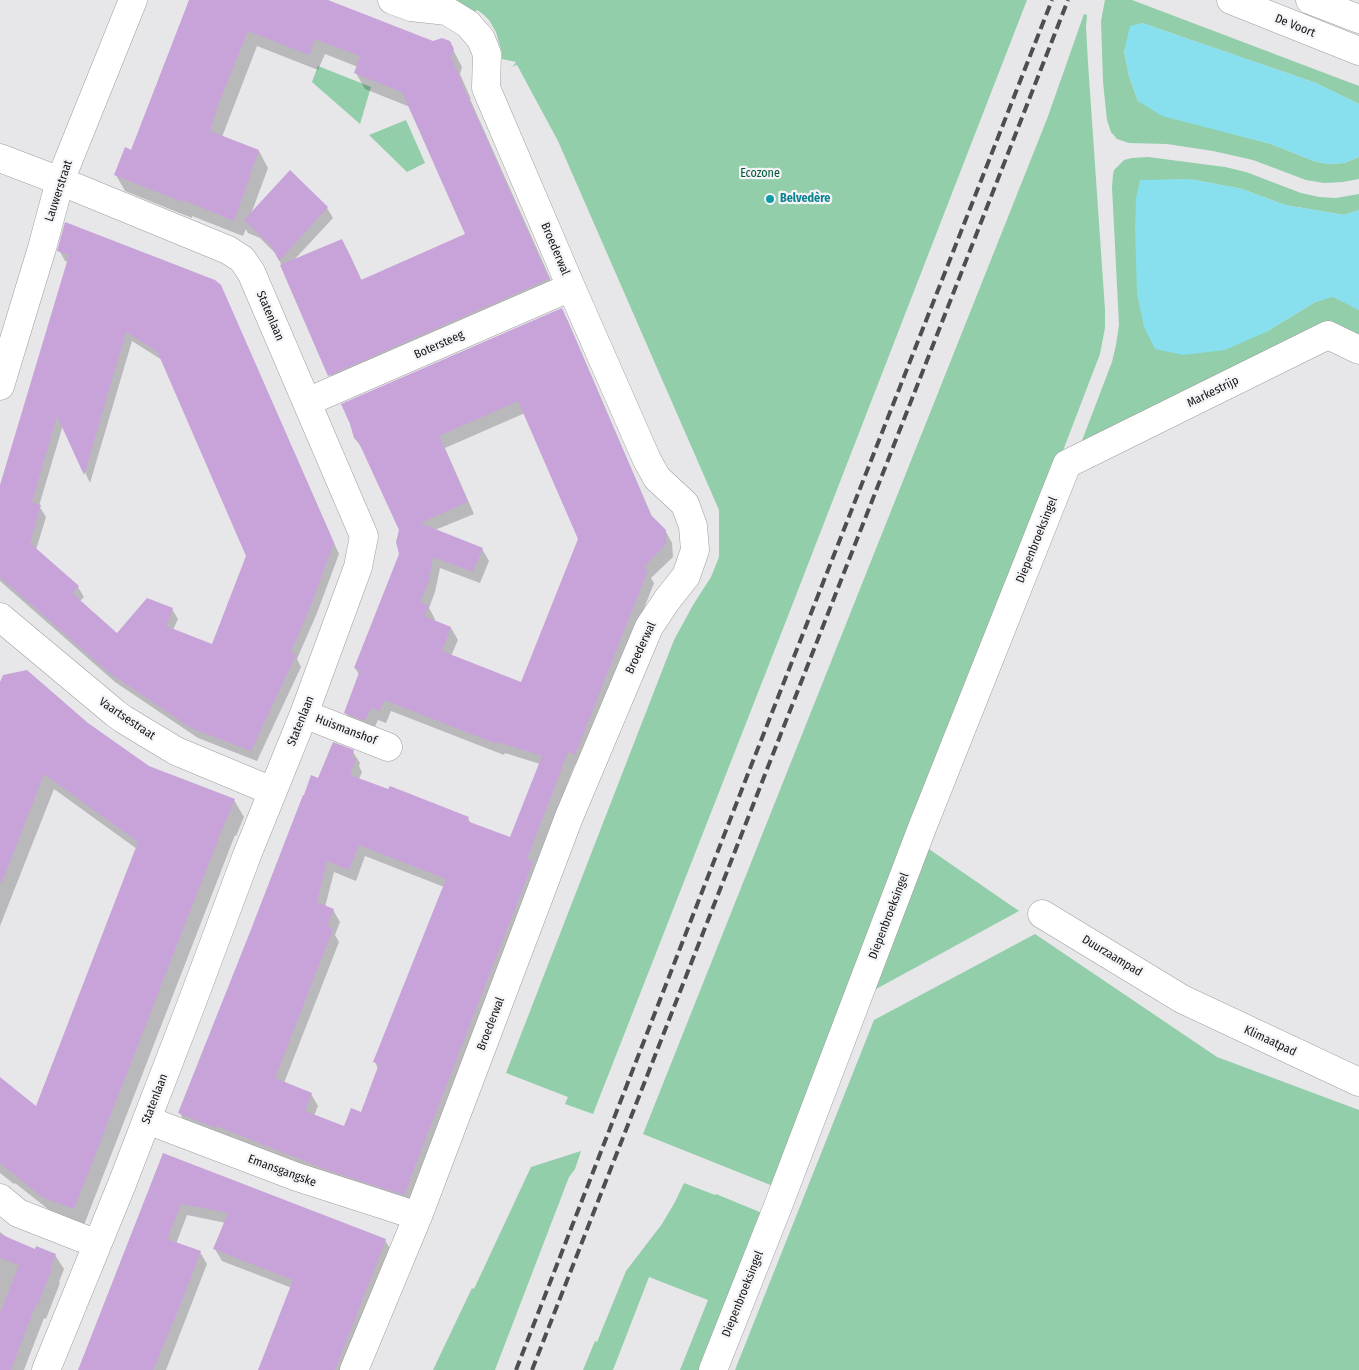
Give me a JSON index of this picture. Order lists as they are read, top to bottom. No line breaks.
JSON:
{"streets":{"street":["De Voort","Lauwerstraat","Broederwal","Statenlaan","Botersteeg","Markestrijp","Diepenbroeksingel","Vaartsestraat","Huismanshof","Duurzaampad","Klimaatpad","Emansgangske"]},"crossings":[["Lauwerstraat","Statenlaan"],["Broederwal","Botersteeg"],["Broederwal","Emansgangske"],["Statenlaan","Botersteeg"],["Statenlaan","Vaartsestraat"],["Statenlaan","Huismanshof"],["Statenlaan","Emansgangske"],["Markestrijp","Diepenbroeksingel"],["Duurzaampad","Klimaatpad"]],"parks":["Ecozone"],"places":["Belvedère"]}
